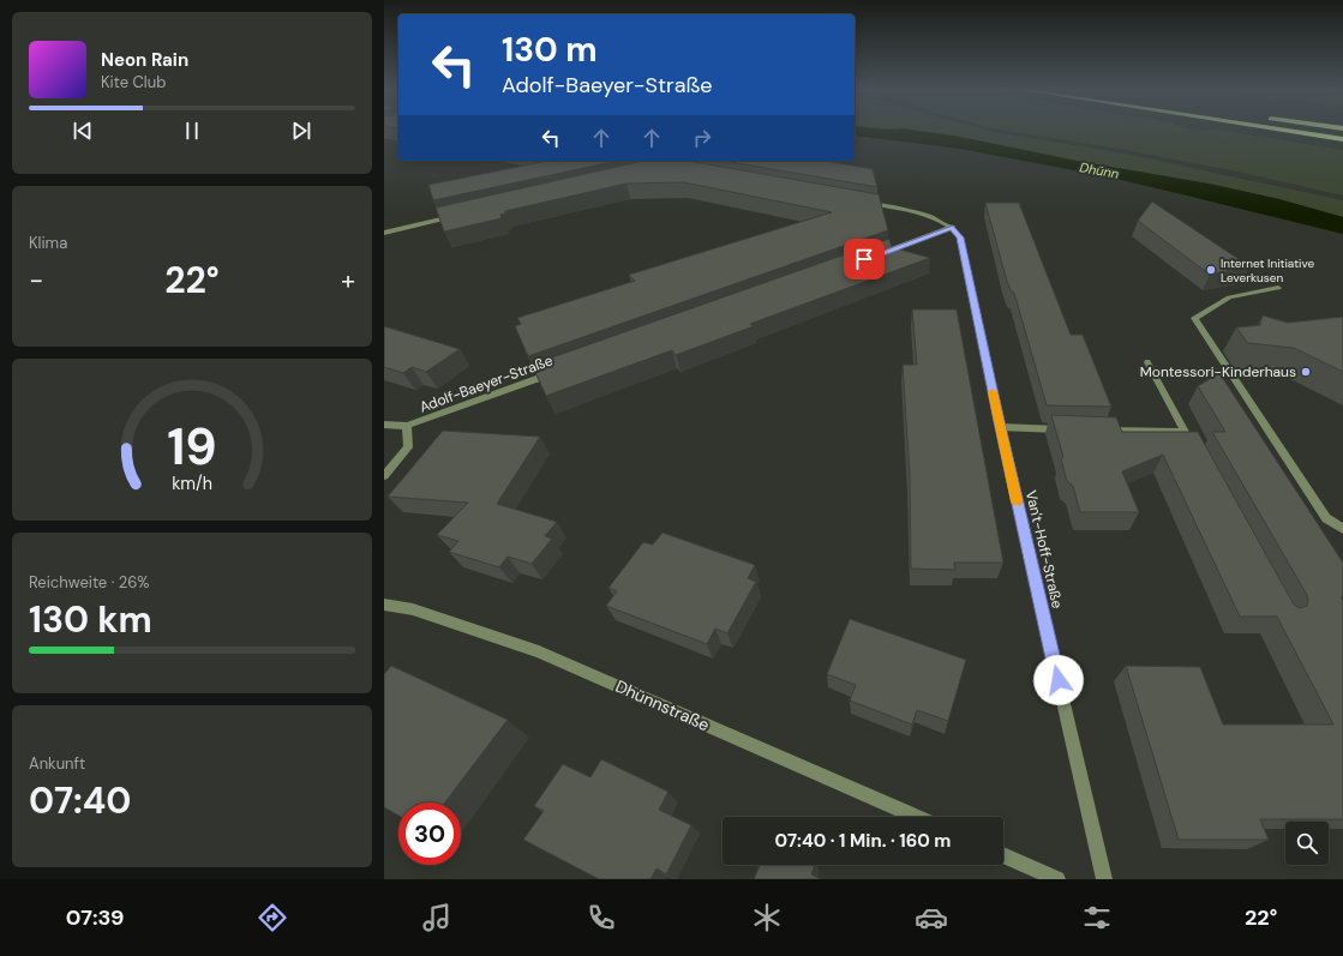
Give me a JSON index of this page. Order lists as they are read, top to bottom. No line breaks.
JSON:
{"streets":{"street":["Adolf-Baeyer-Straße","Van't-Hoff-Straße","Dhünnstraße"]},"water":["Dhünn"],"places":["Internet Initiative Leverkusen","Montessori-Kinderhaus"],"page":{"turn":["130 m","Adolf-Baeyer-Straße"],"song":["Neon Rain","Kite Club"],"tile":["Klima",["Reichweite · 26%","130 km"],["Ankunft","07:40"]],"heat":["−","22°","+"],"limit":"30","trip":"07:40 · 1 Min. · 160 m","tabs":["07:39","22°"],"gauge":["19","km/h"]}}
